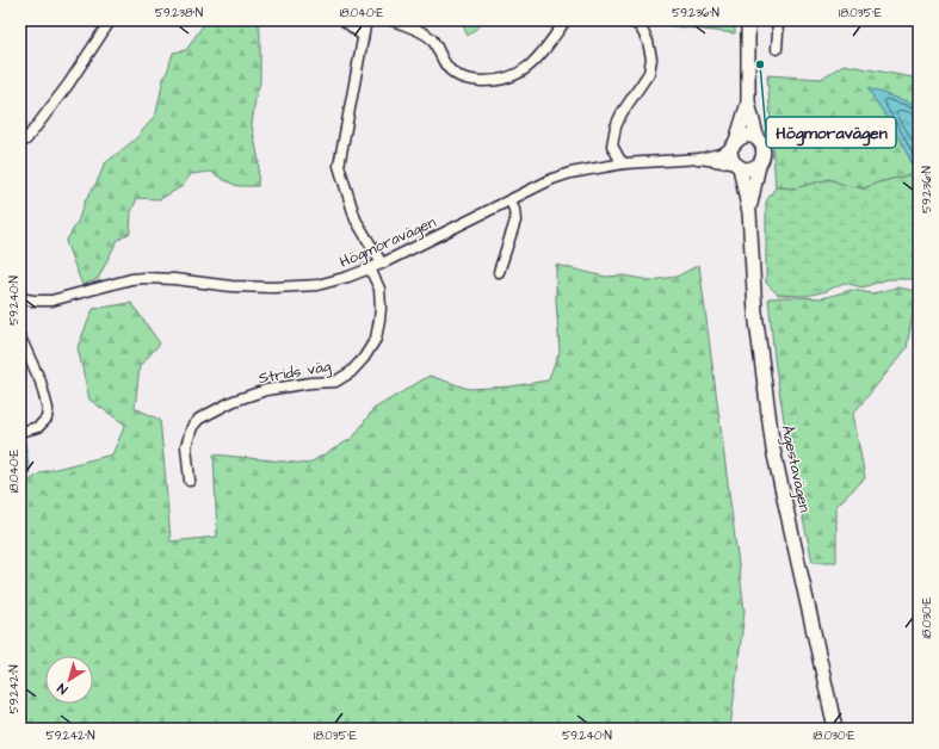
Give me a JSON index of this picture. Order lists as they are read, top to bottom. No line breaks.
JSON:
{"streets":{"main road":["Ågestavägen"],"street":["Högmoravägen","Strids väg"]},"crossings":[["Högmoravägen","Strids väg"],["Högmoravägen","Ågestavägen"]],"places":["Högmoravägen"],"north":"bottom left","coordinates":["59.238°N","18.040°E","59.236°N","18.035°E","59.240°N","18.030°E","59.242°N"]}
